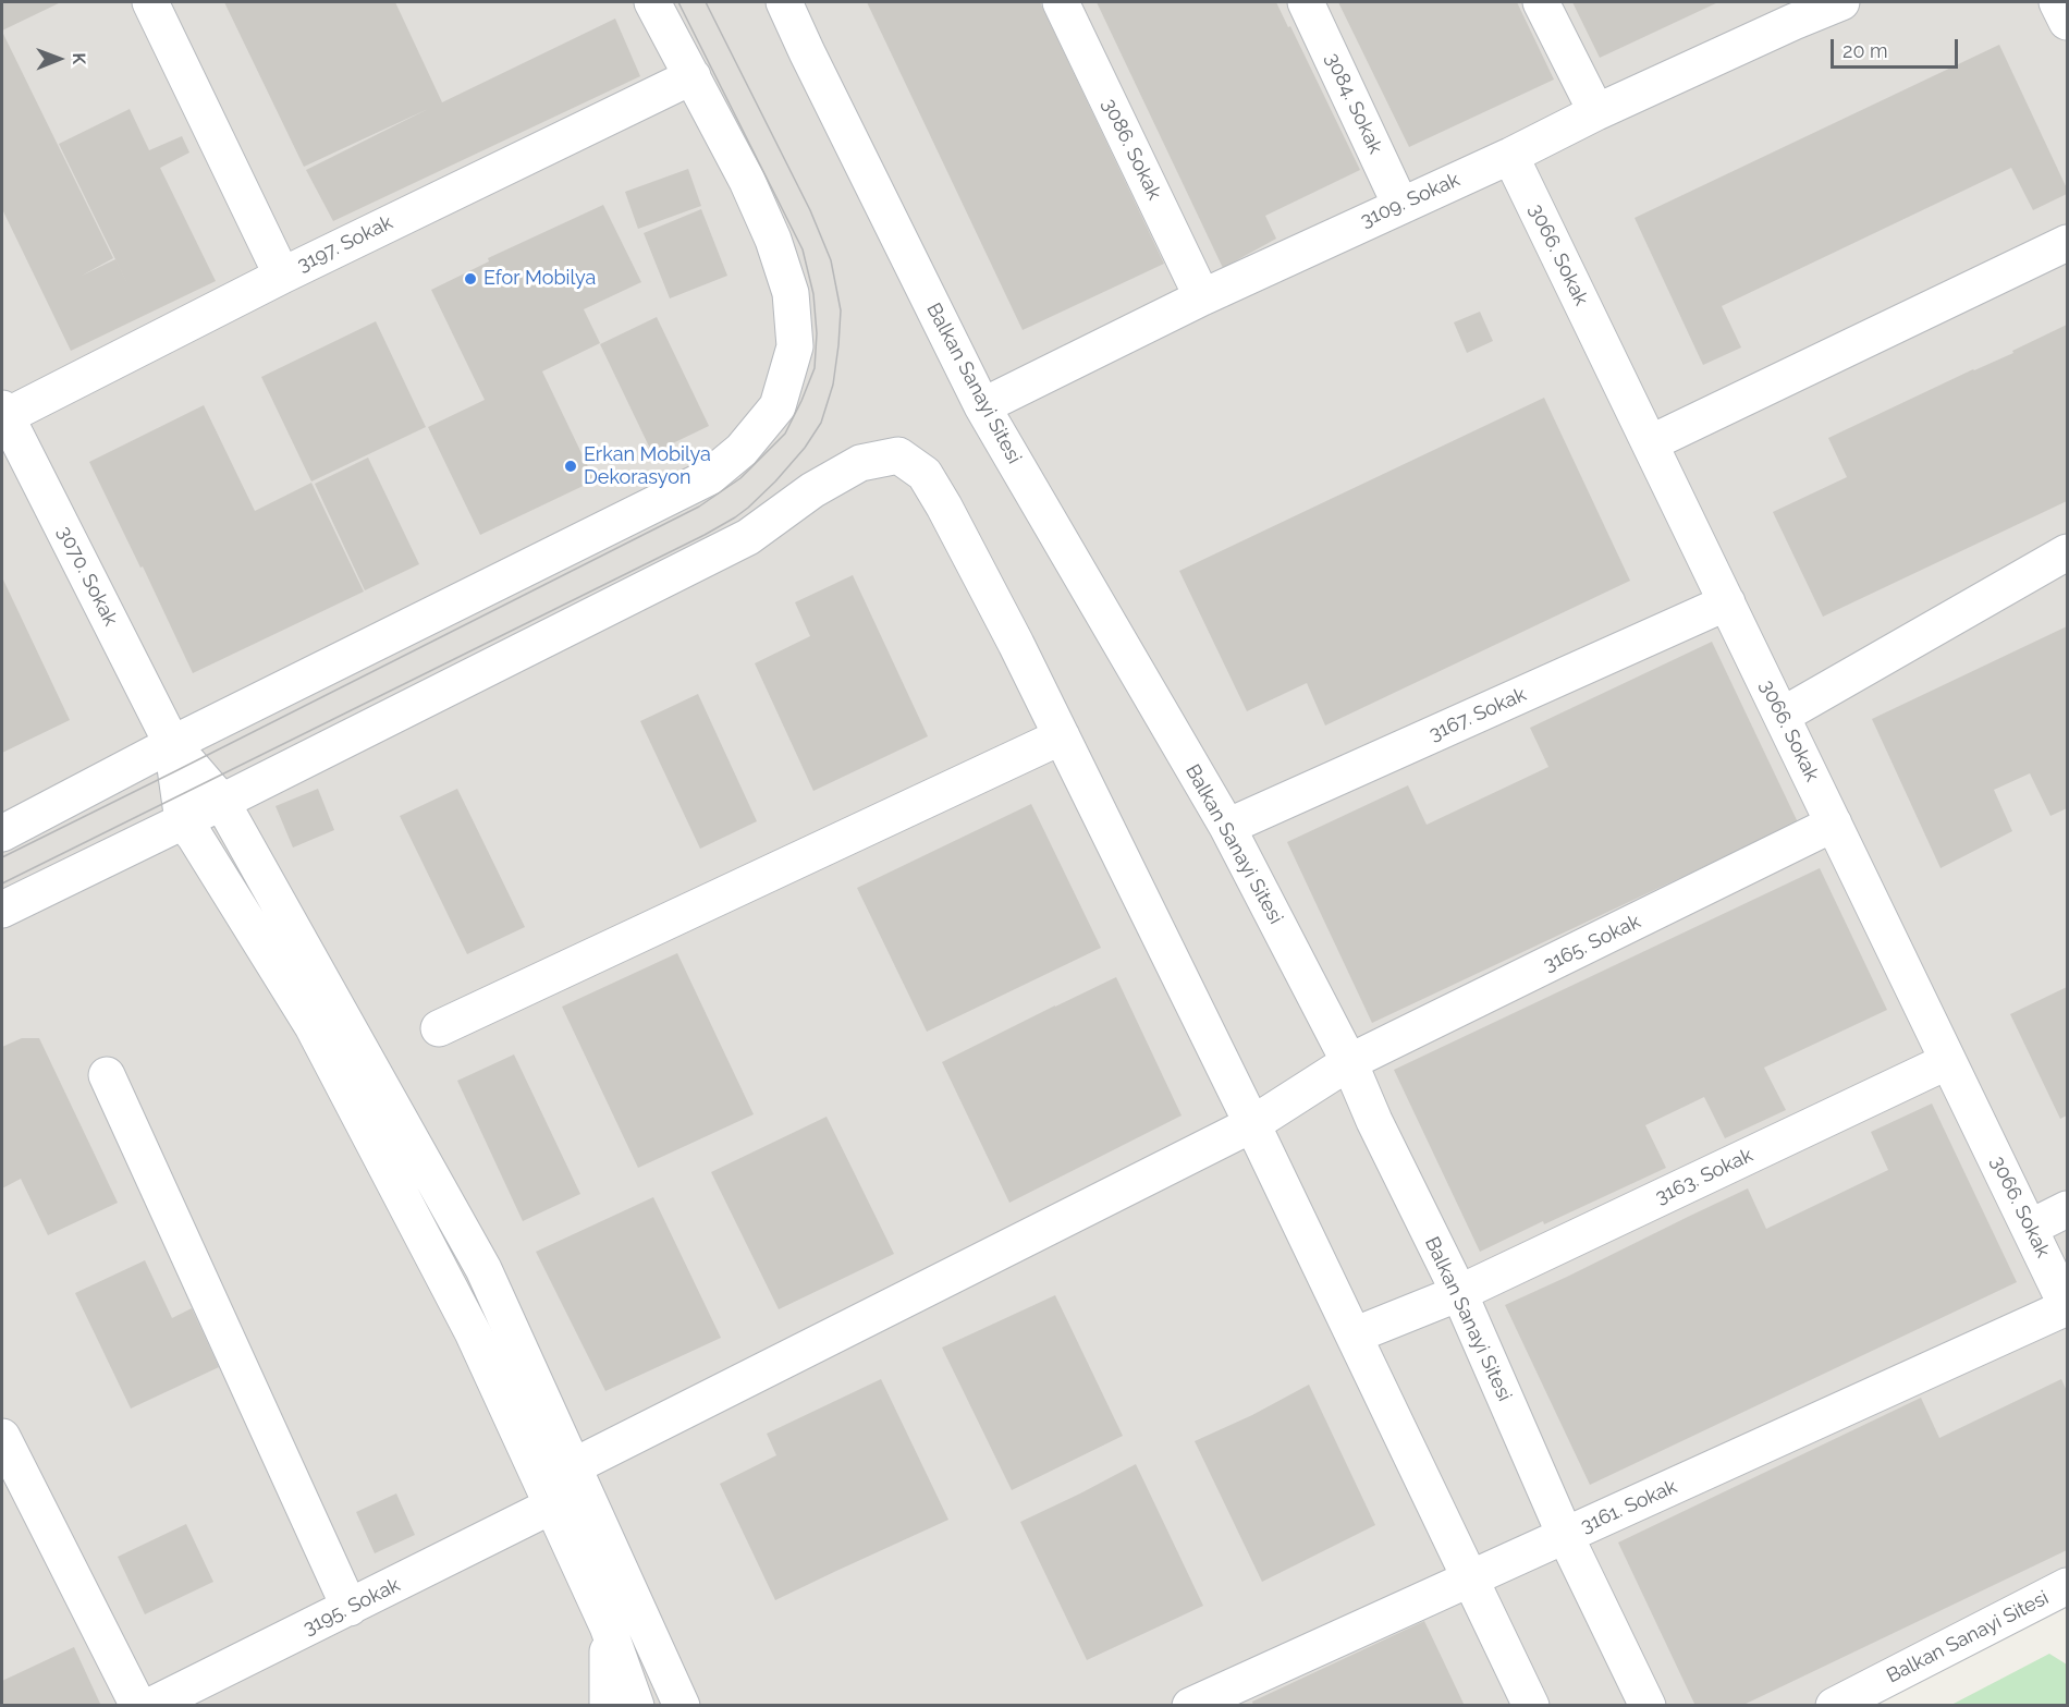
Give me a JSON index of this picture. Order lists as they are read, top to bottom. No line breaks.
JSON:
{"streets":{"street":["3084. Sokak","3086. Sokak","3109. Sokak","3197. Sokak","3066. Sokak","Balkan Sanayi Sitesi","3070. Sokak","3167. Sokak","3165. Sokak","3163. Sokak","3161. Sokak","3195. Sokak"]},"crossings":[["3084. Sokak","3109. Sokak"],["3086. Sokak","3109. Sokak"],["3109. Sokak","3066. Sokak"],["3109. Sokak","Balkan Sanayi Sitesi"],["3197. Sokak","3070. Sokak"],["3066. Sokak","3167. Sokak"],["3066. Sokak","3165. Sokak"],["3066. Sokak","3163. Sokak"],["3066. Sokak","3161. Sokak"],["Balkan Sanayi Sitesi","3167. Sokak"],["Balkan Sanayi Sitesi","3165. Sokak"],["Balkan Sanayi Sitesi","3163. Sokak"],["Balkan Sanayi Sitesi","3161. Sokak"]],"places":["Efor Mobilya","Erkan Mobilya Dekorasyon"],"scale_bar":"20 m","north":"right"}
